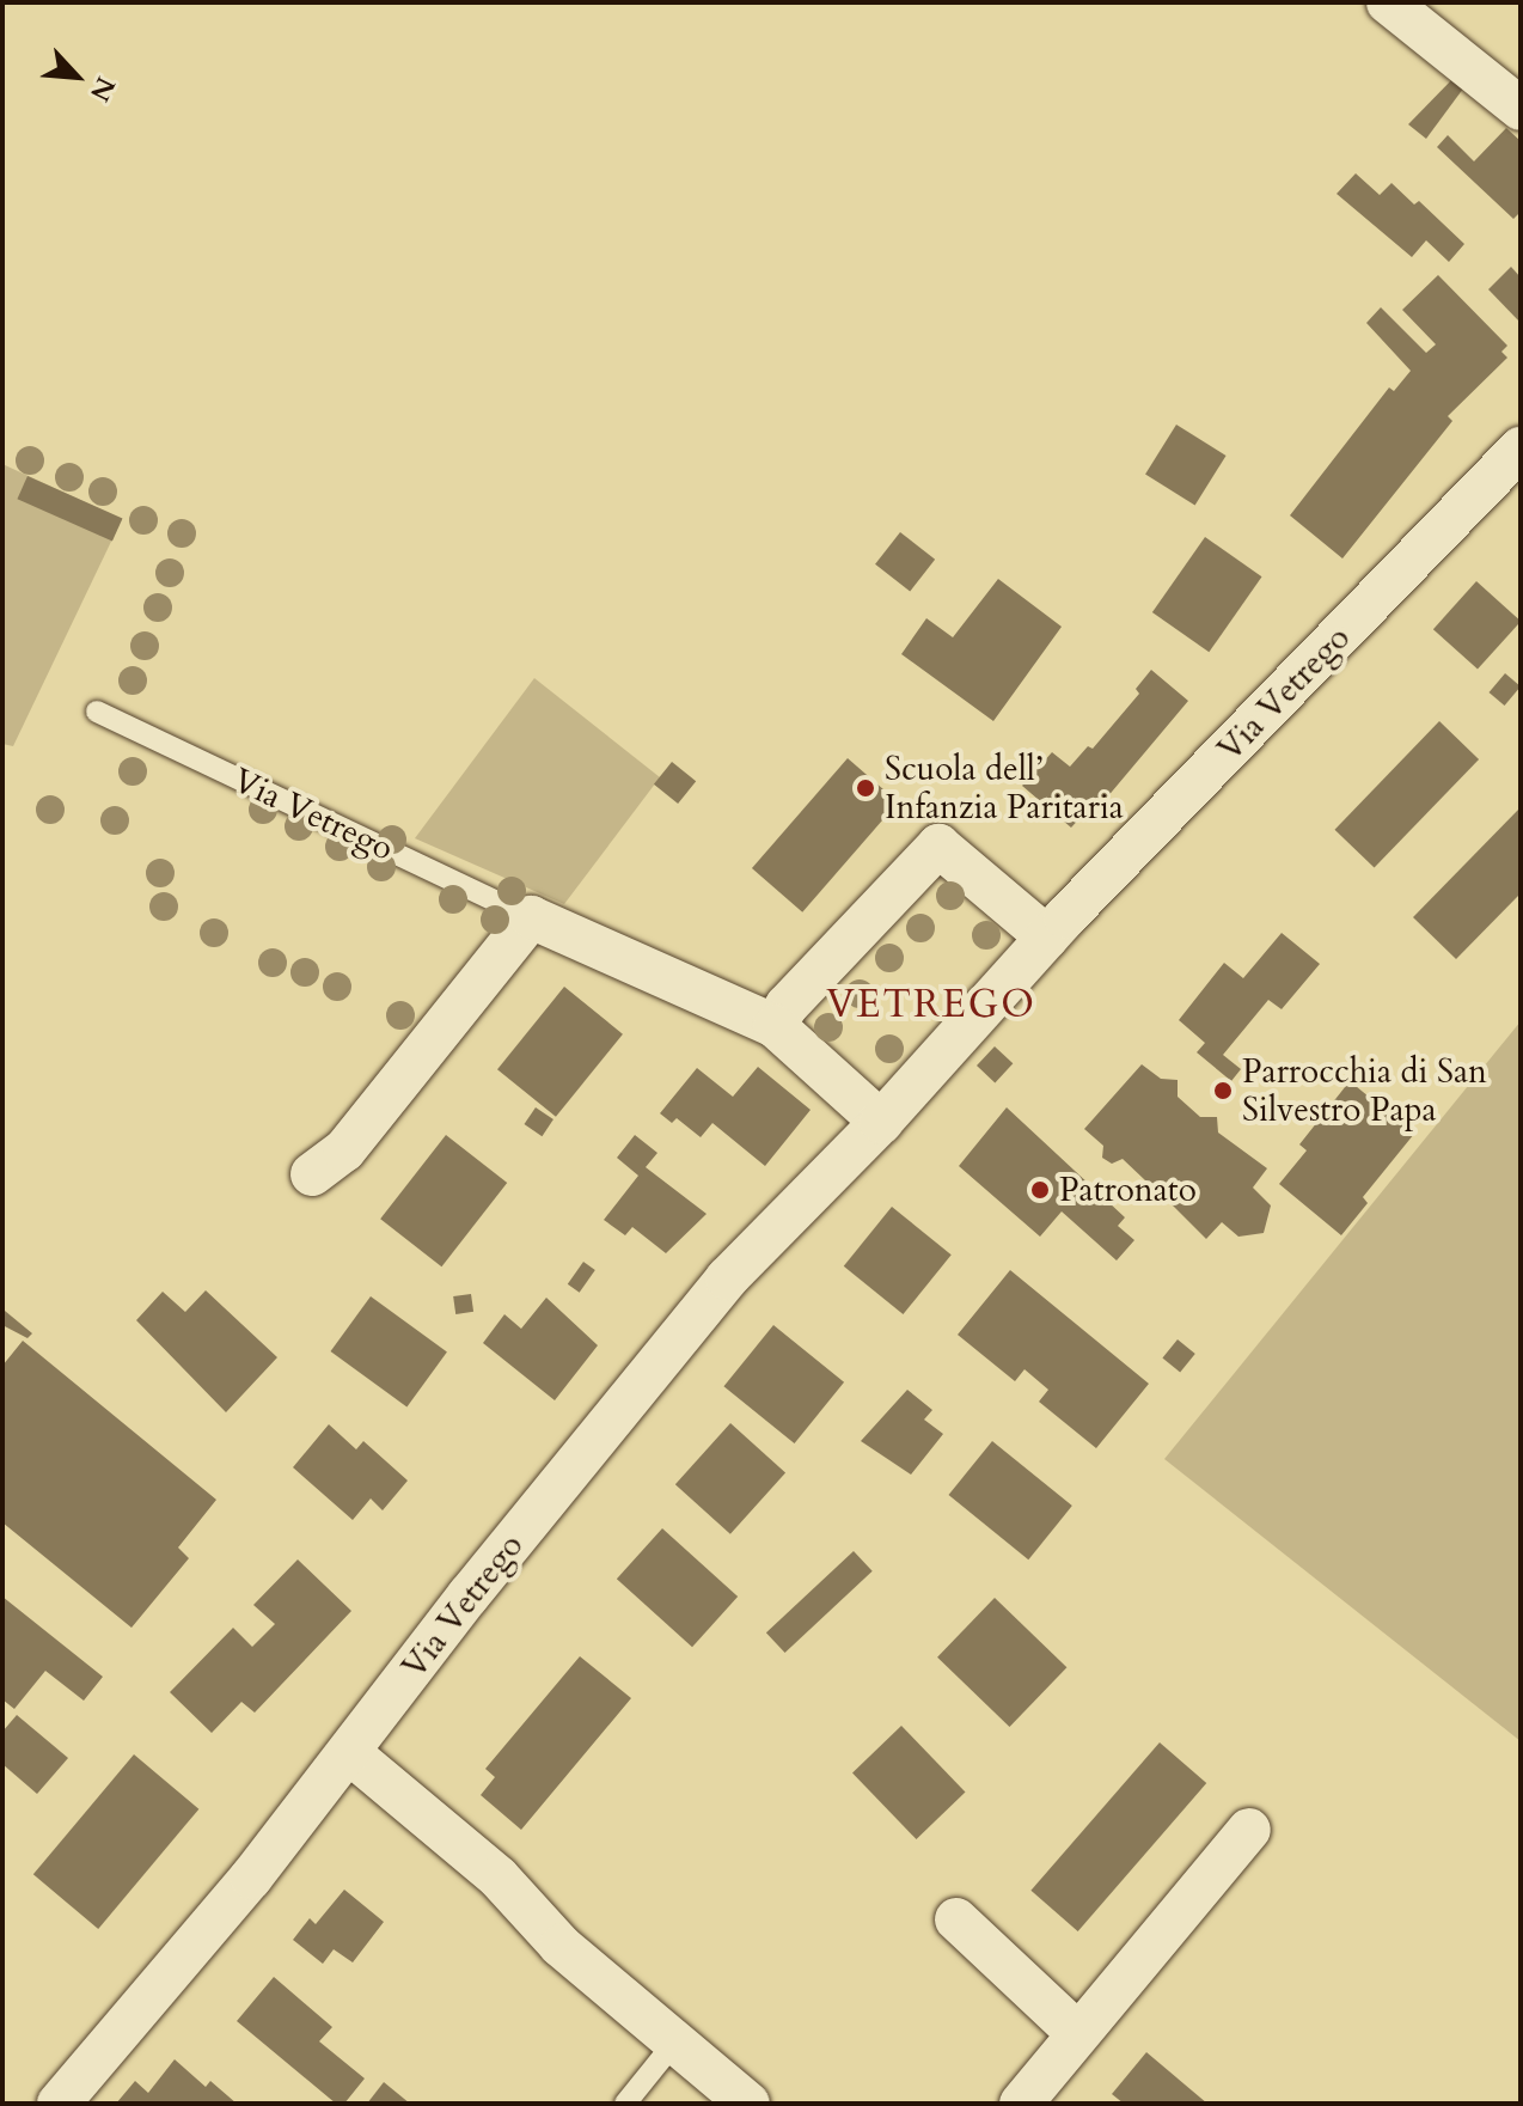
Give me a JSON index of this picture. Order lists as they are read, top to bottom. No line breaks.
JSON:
{"streets":{"street":["Via Vetrego"]},"districts":["VETREGO"],"places":["Scuola dell’ Infanzia Paritaria","Parrocchia di San Silvestro Papa","Patronato"],"north":"bottom right"}
